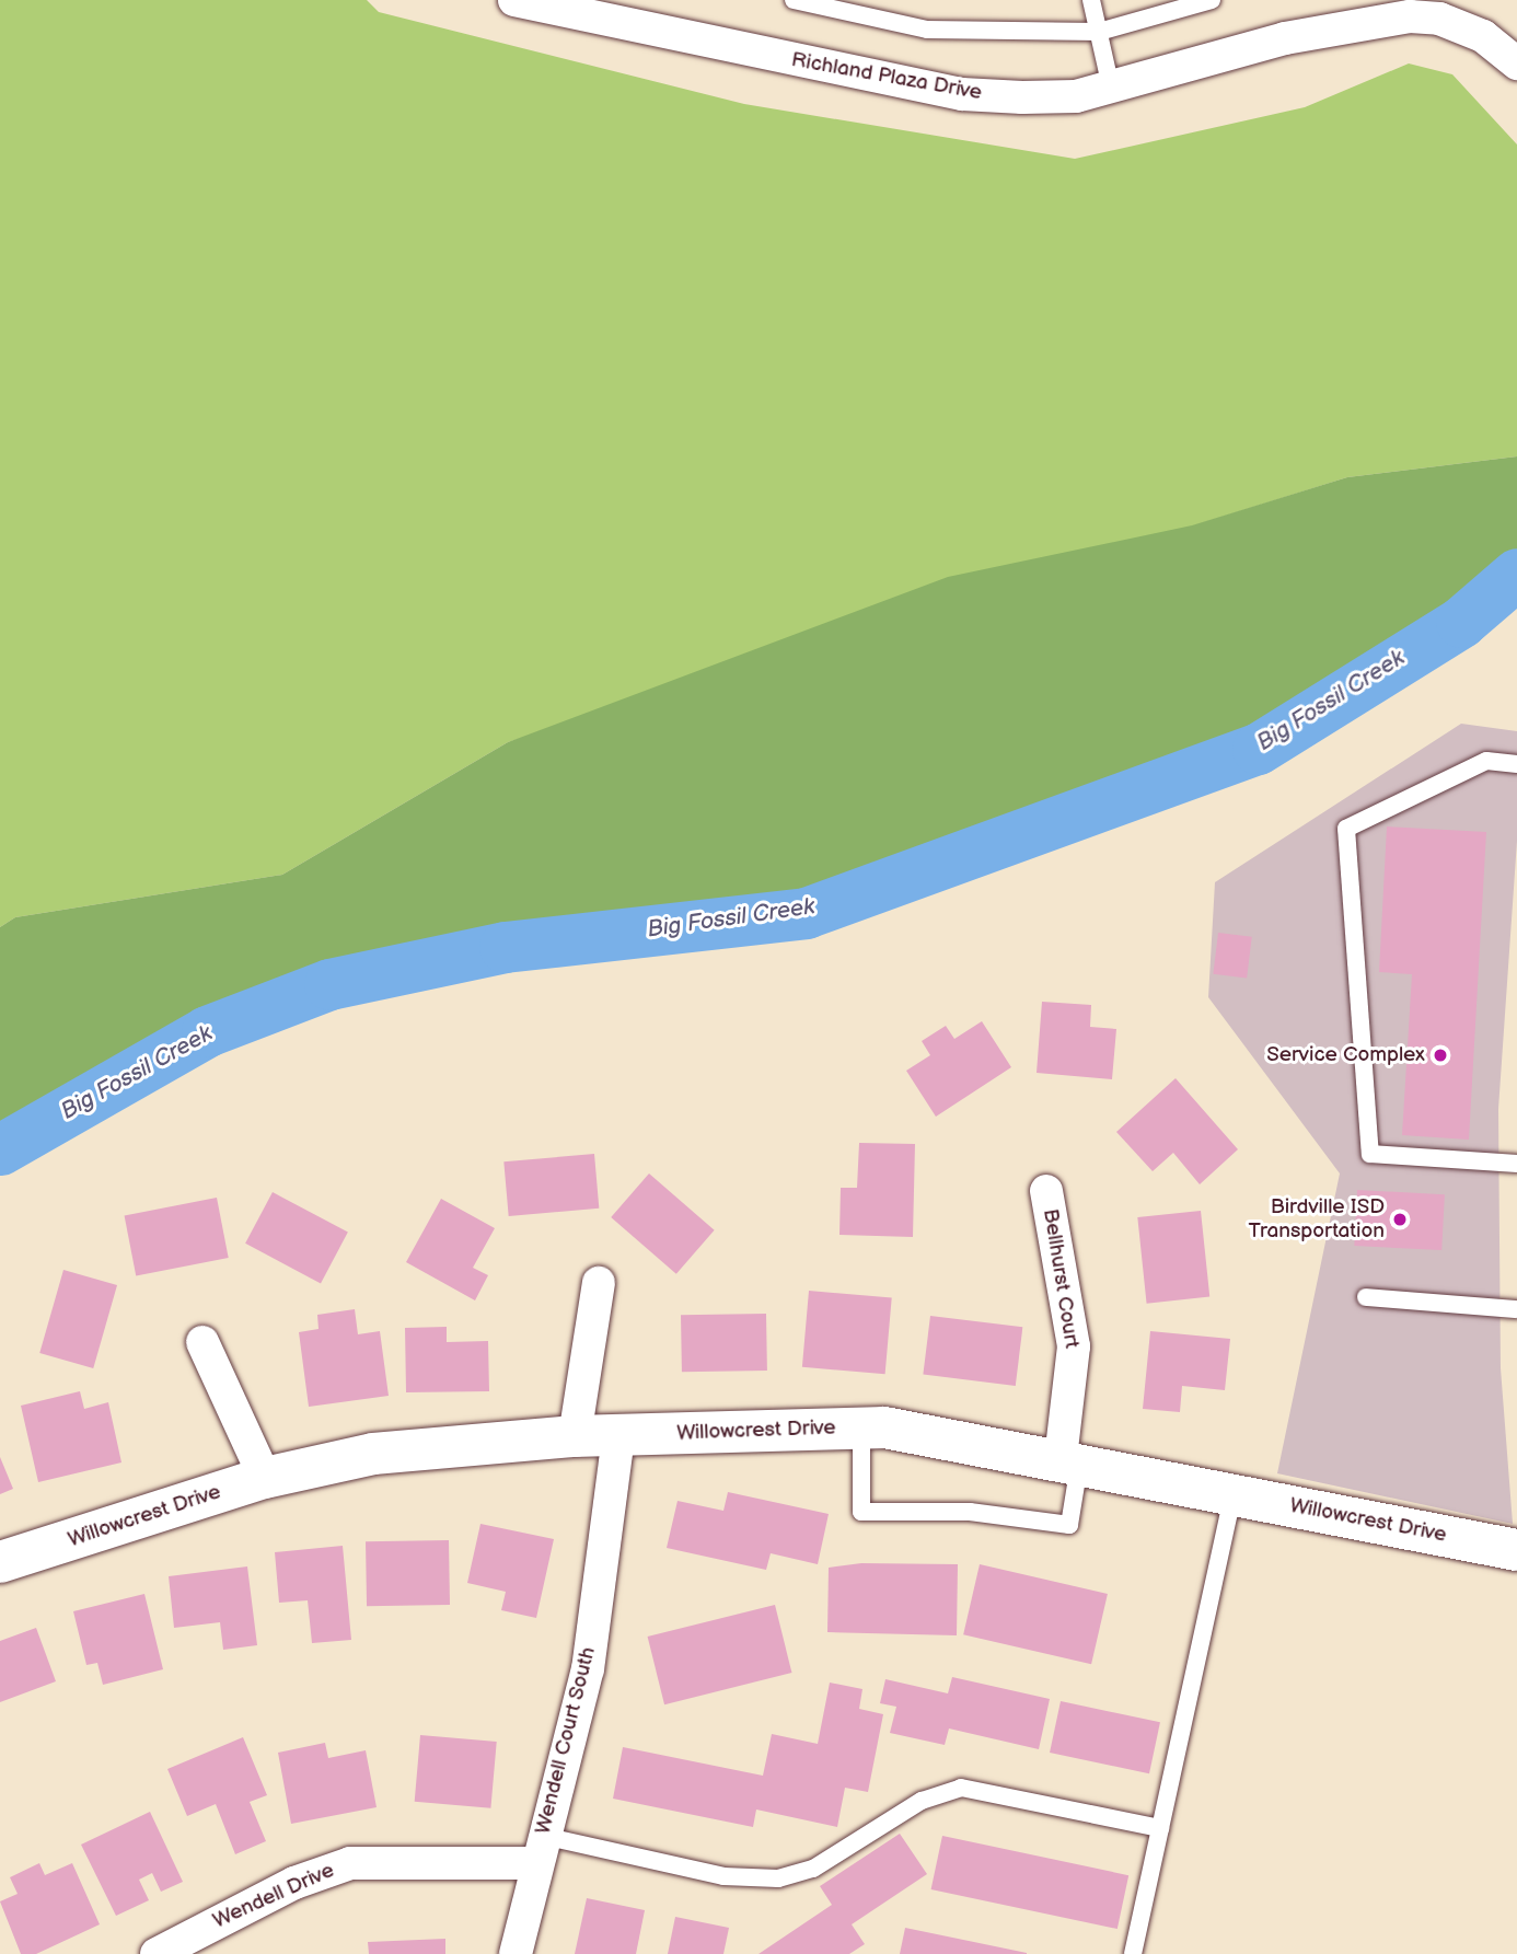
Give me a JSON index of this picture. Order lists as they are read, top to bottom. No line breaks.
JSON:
{"streets":{"street":["Richland Plaza Drive","Bellhurst Court","Willowcrest Drive","Wendell Court South","Wendell Drive"]},"crossings":[["Bellhurst Court","Willowcrest Drive"],["Willowcrest Drive","Wendell Court South"],["Wendell Court South","Wendell Drive"]],"water":["Big Fossil Creek"],"places":["Service Complex","Birdville ISD Transportation"]}
